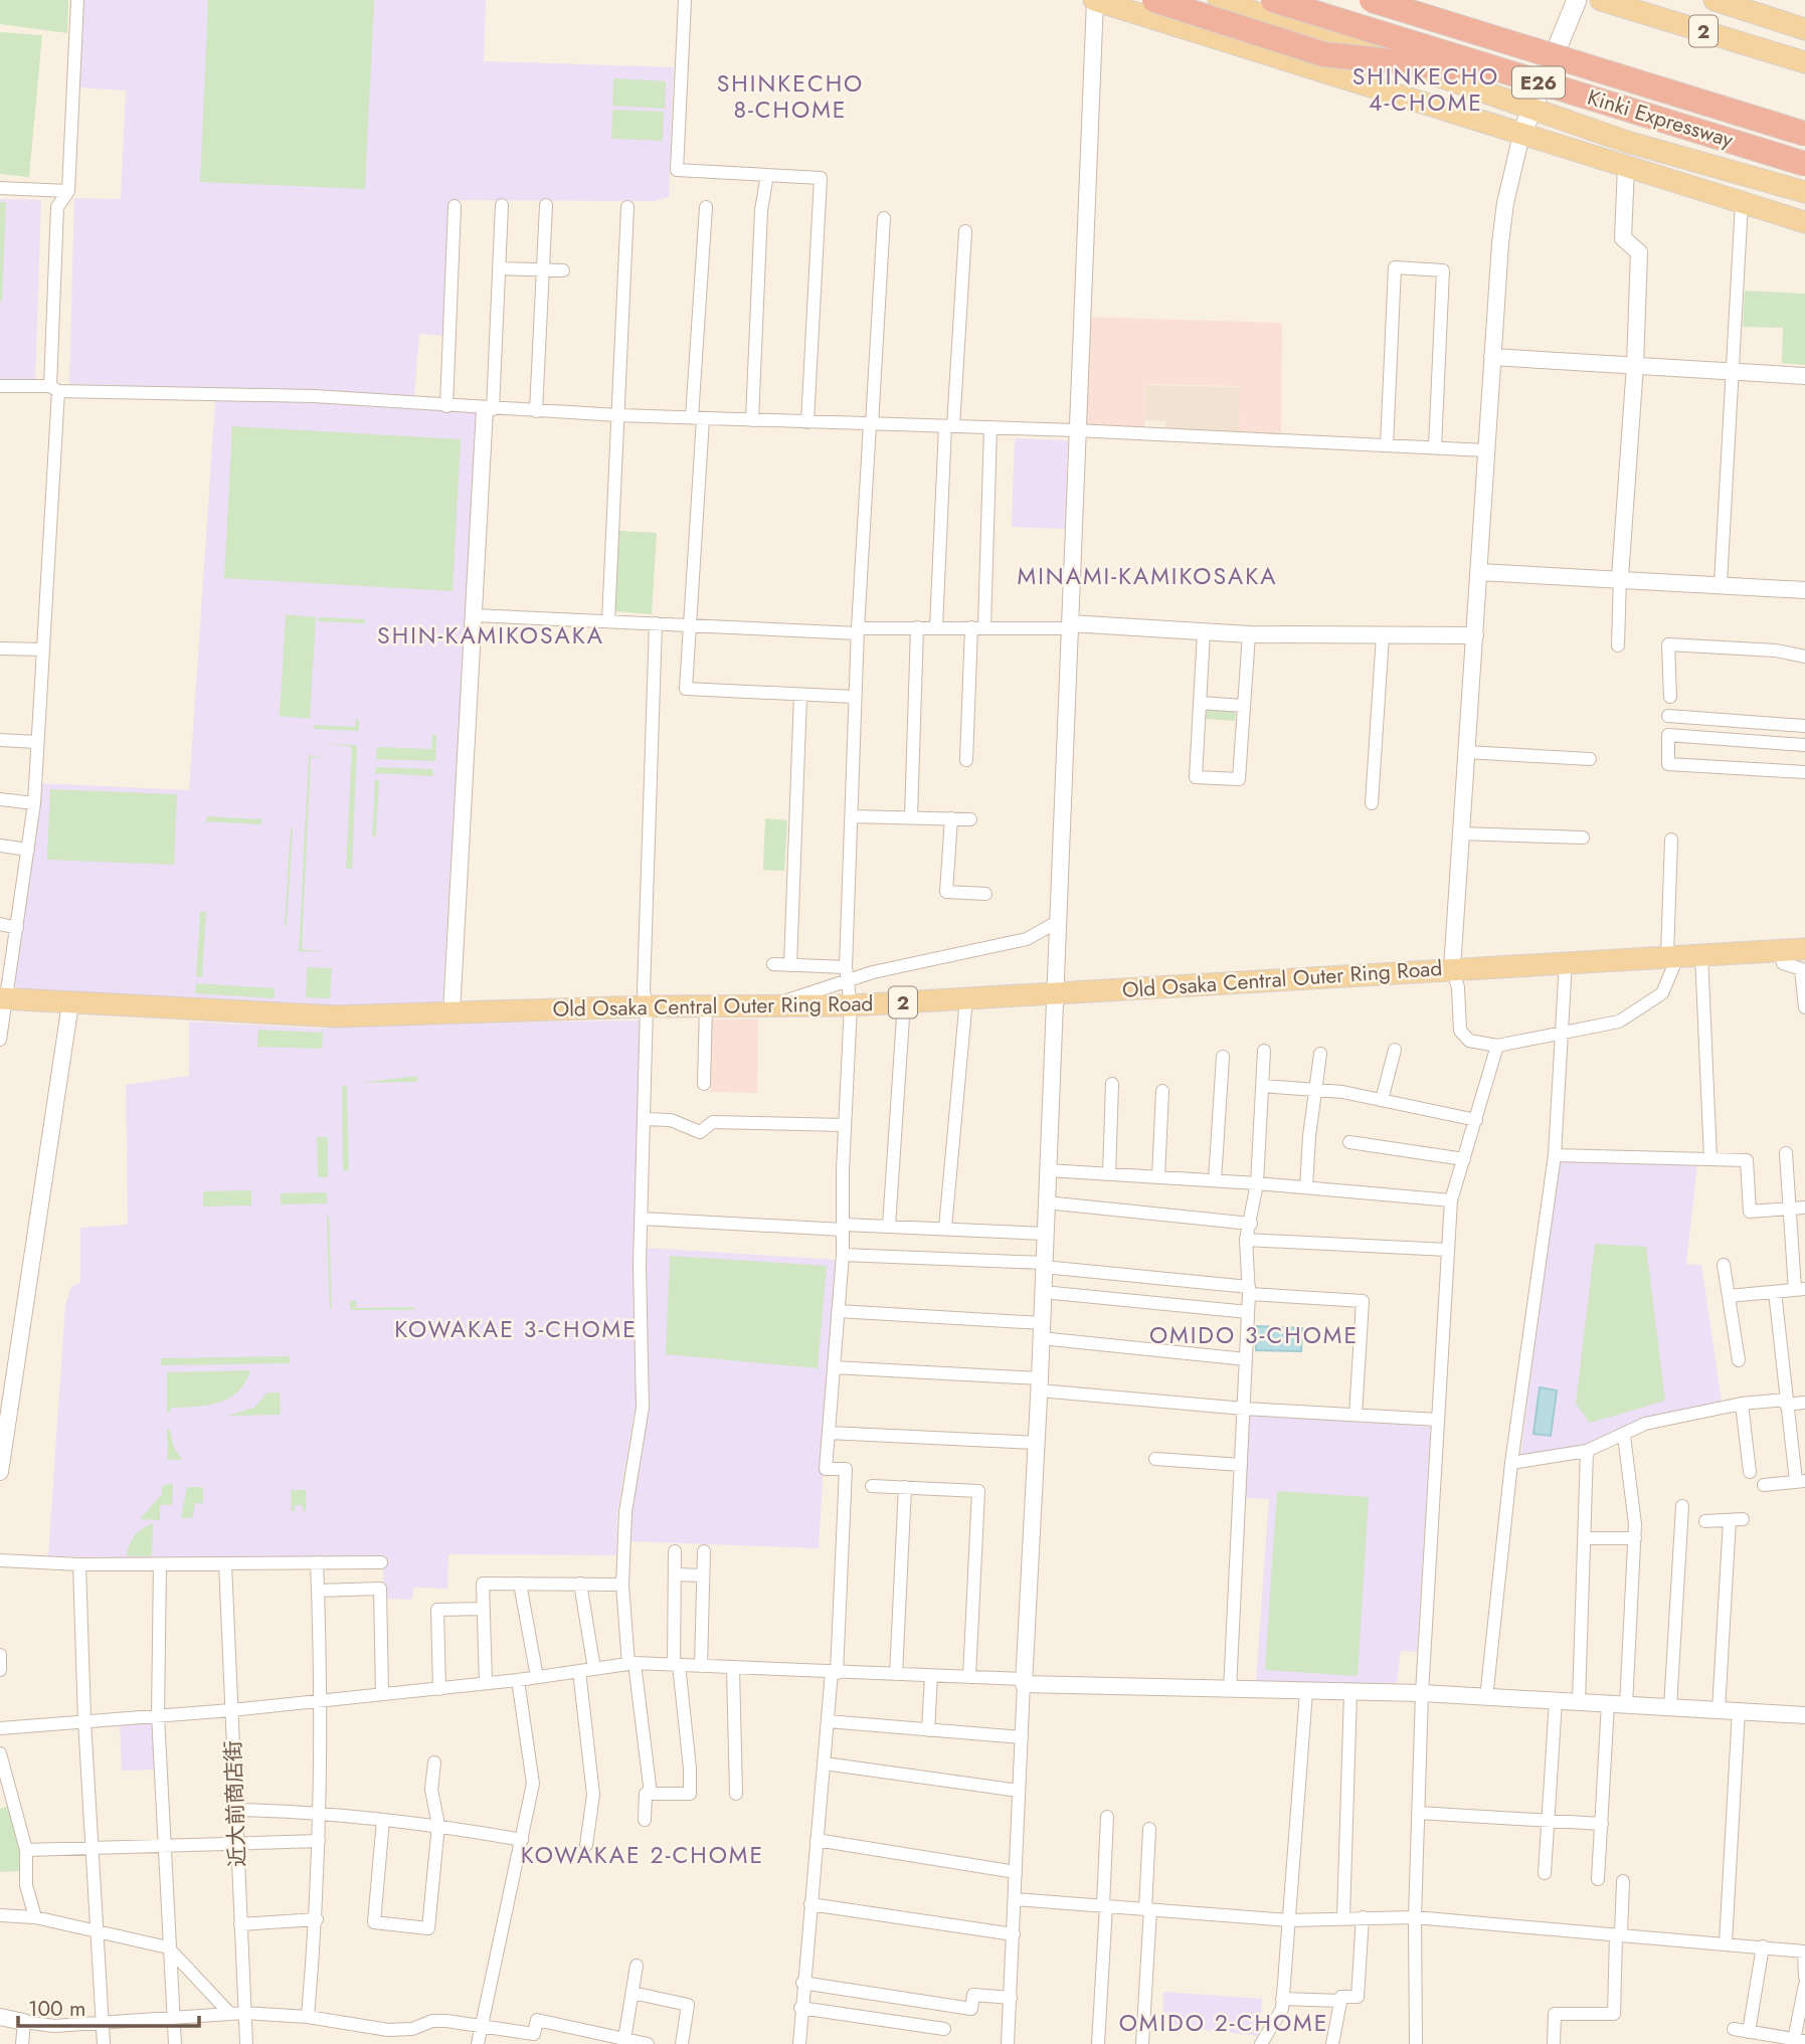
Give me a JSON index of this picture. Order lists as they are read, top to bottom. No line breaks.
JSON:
{"streets":{"highway":["E26","Kinki Expressway"],"main road":["2","Old Osaka Central Outer Ring Road"],"street":["近大前商店街"]},"districts":["SHINKECHO 4-CHOME","SHINKECHO 8-CHOME","MINAMI-KAMIKOSAKA","SHIN-KAMIKOSAKA","KOWAKAE 3-CHOME","OMIDO 3-CHOME","KOWAKAE 2-CHOME","OMIDO 2-CHOME"],"scale_bar":"100 m"}
